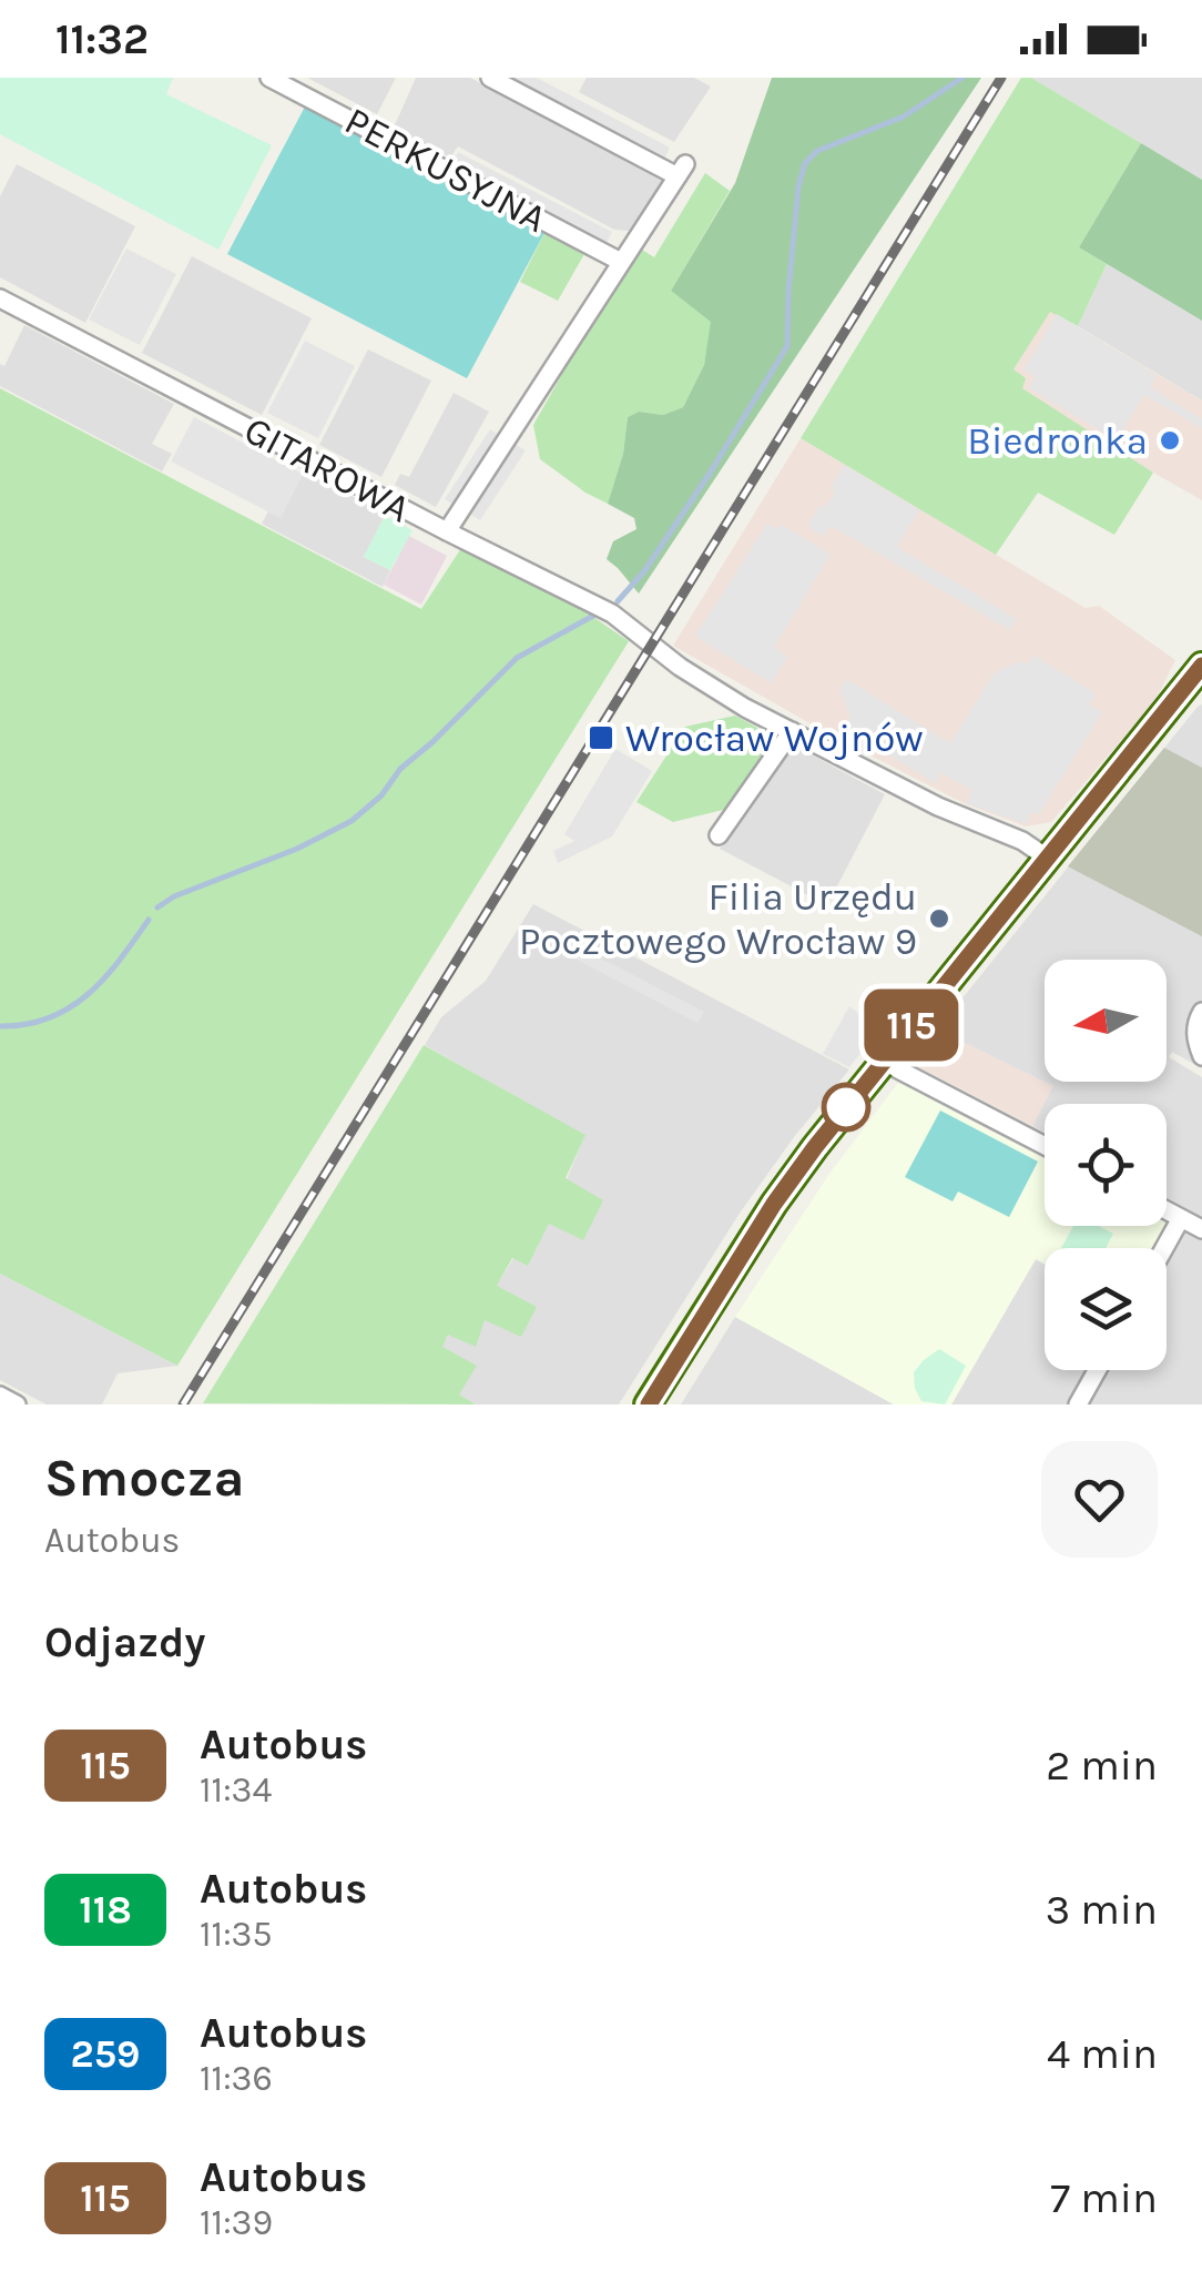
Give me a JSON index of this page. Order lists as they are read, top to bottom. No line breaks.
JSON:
{"streets":{"street":["PERKUSYJNA","GITAROWA"]},"places":{"other":["Biedronka","Filia Urzędu Pocztowego Wrocław 9"],"transit":["Wrocław Wojnów"]},"lines":["bus line 115"],"north":"left","page":{"status":"11:32","on_map":"115","heading":[["Smocza","Autobus"],"Odjazdy"],"list":[{"mark":"115","name":"Autobus","note":"11:34","value":"2 min"},{"mark":"118","name":"Autobus","note":"11:35","value":"3 min"},{"mark":"259","name":"Autobus","note":"11:36","value":"4 min"},{"mark":"115","name":"Autobus","note":"11:39","value":"7 min"}]}}
